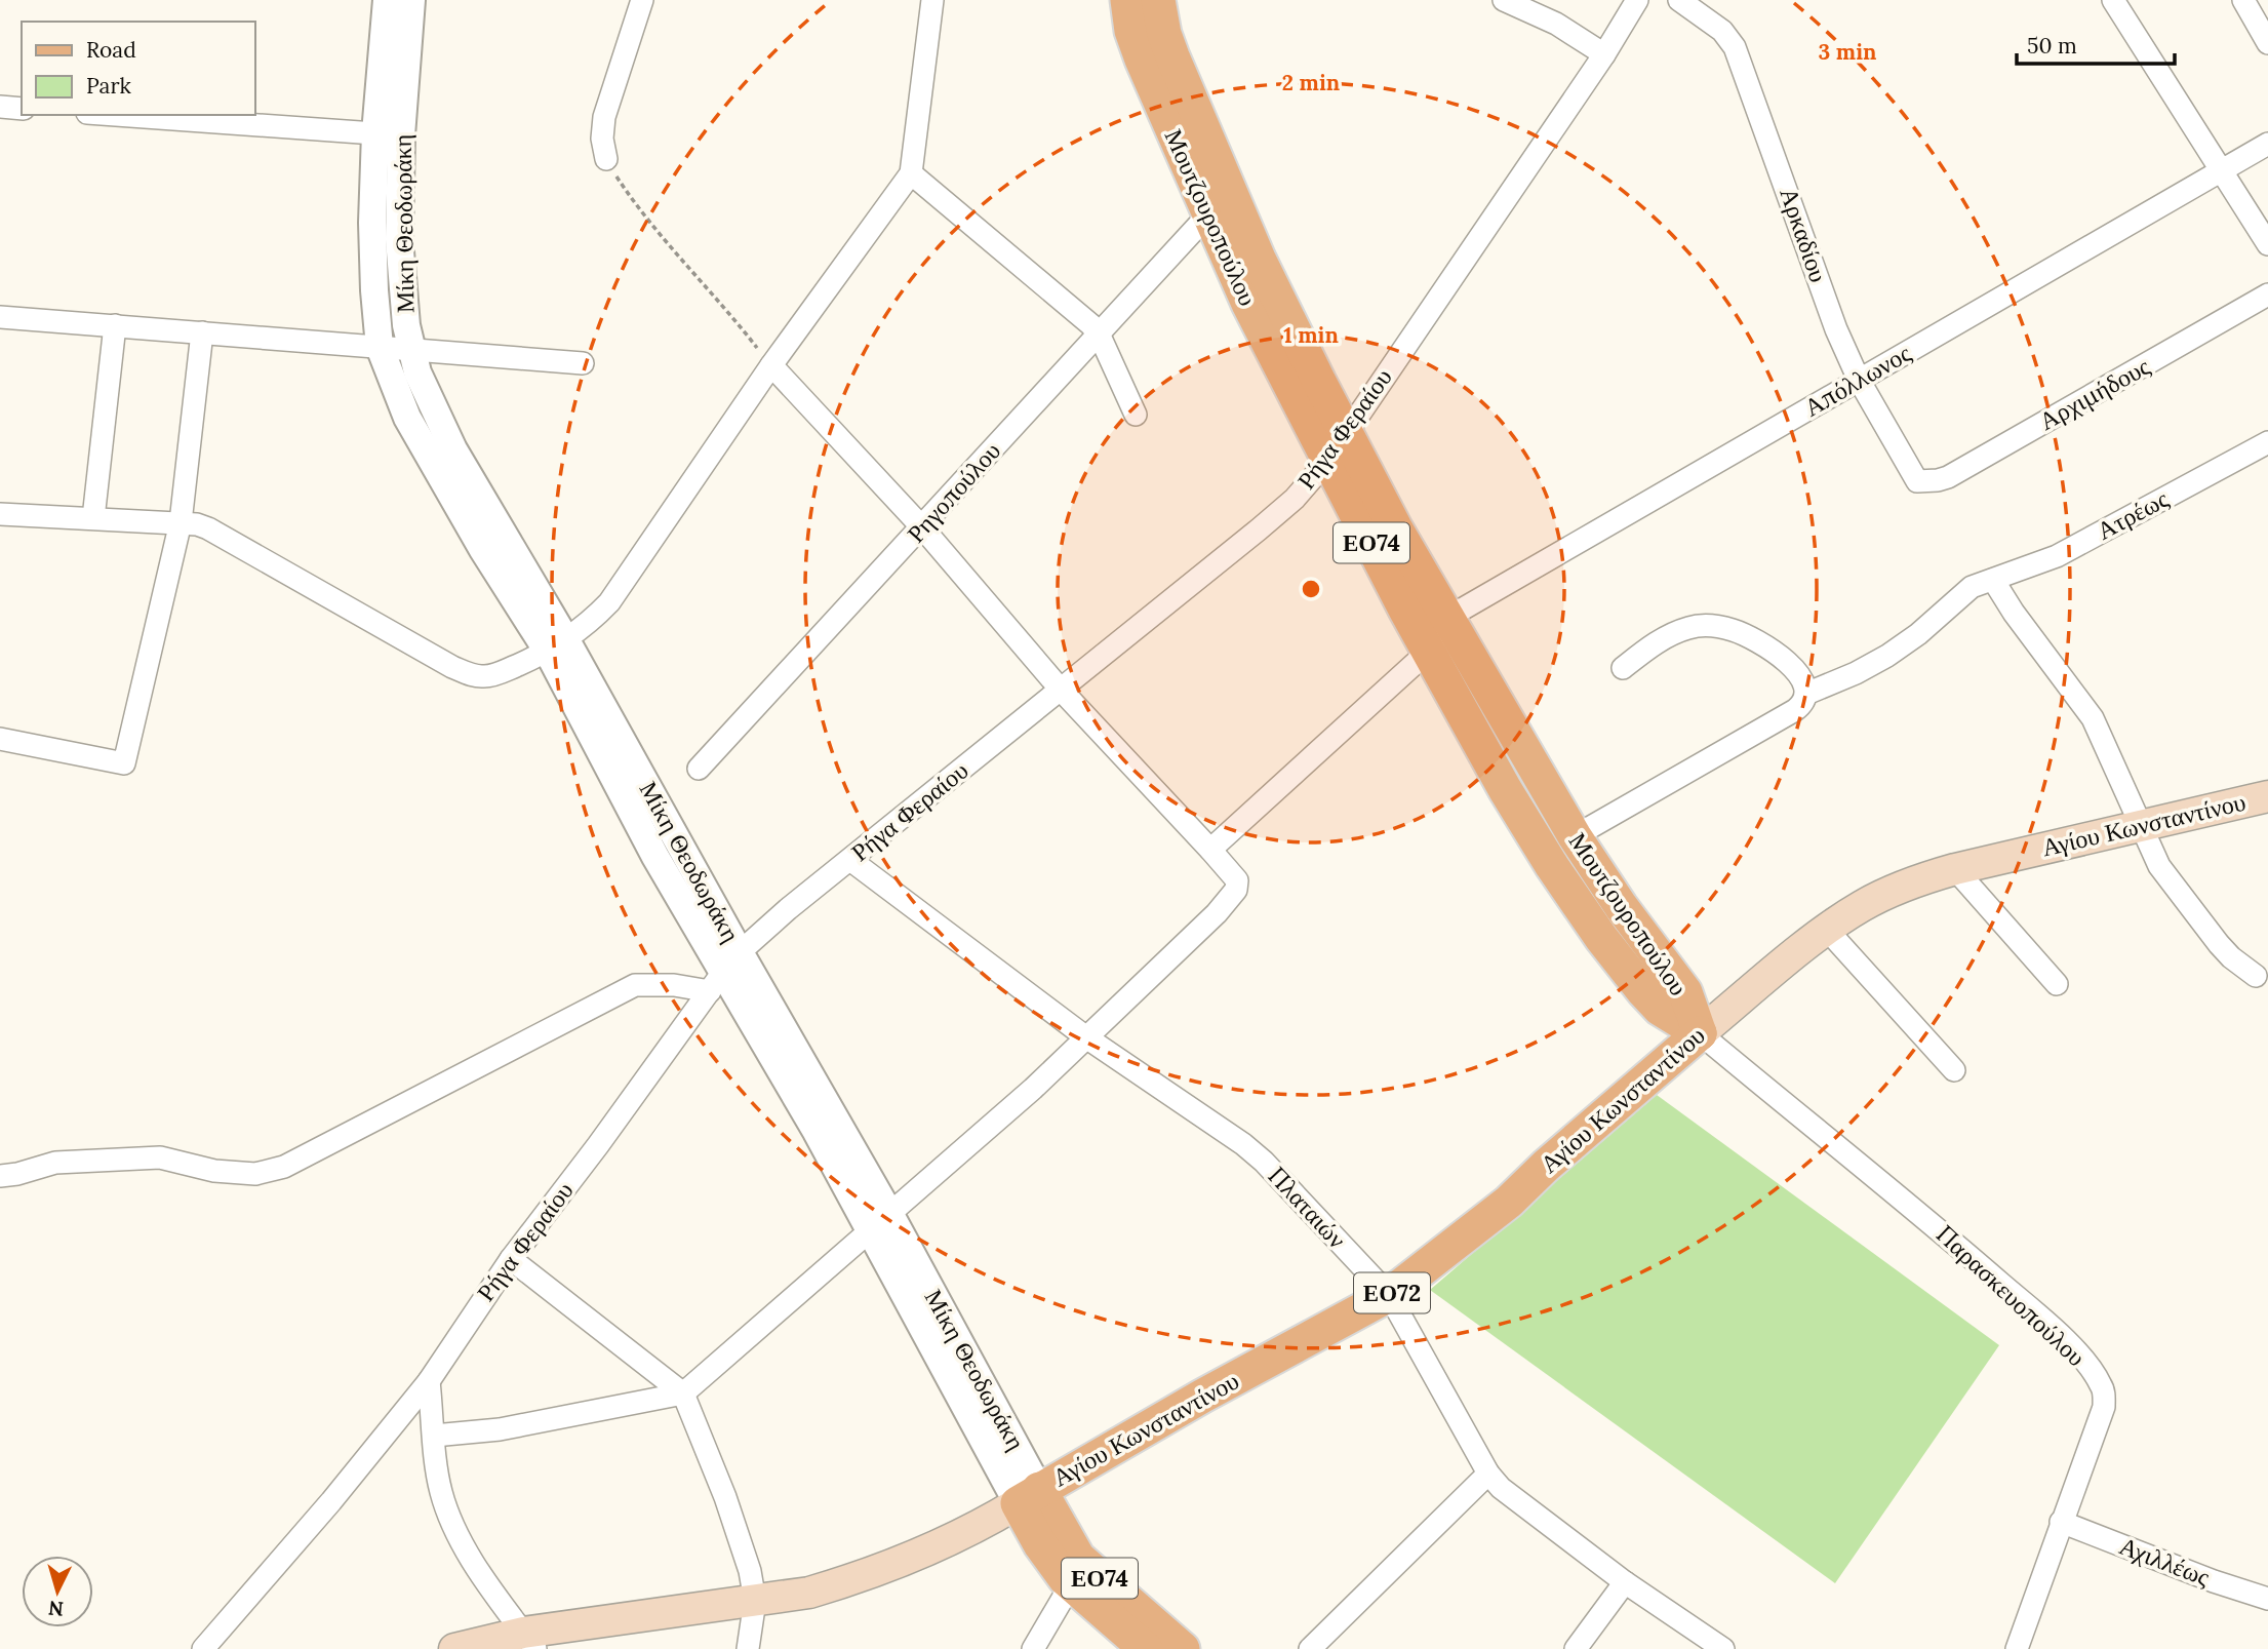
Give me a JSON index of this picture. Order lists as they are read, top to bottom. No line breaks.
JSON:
{"streets":{"main road":["Μουτζουροπούλου","Μίκη Θεοδωράκη","ΕΟ74","Αγίου Κωνσταντίνου","ΕΟ72"],"street":["Αρκαδίου","Απόλλωνος","Αρχιμήδους","Ρήγα Φεραίου","Ρηγοπούλου","Ατρέως","Πλαταιών","Παρασκευοπούλου","Αχιλλέως"]},"crossings":[["Μουτζουροπούλου","Απόλλωνος"],["Μουτζουροπούλου","Ρήγα Φεραίου"],["Μουτζουροπούλου","Ρηγοπούλου"],["Μουτζουροπούλου","Αγίου Κωνσταντίνου"],["Μουτζουροπούλου","Παρασκευοπούλου"],["Μίκη Θεοδωράκη","Ρήγα Φεραίου"],["Μίκη Θεοδωράκη","Αγίου Κωνσταντίνου"],["Μίκη Θεοδωράκη","ΕΟ72"],["Αρκαδίου","Απόλλωνος"],["Αρκαδίου","Αρχιμήδους"],["Ρήγα Φεραίου","Πλαταιών"],["Αγίου Κωνσταντίνου","Πλαταιών"],["Αγίου Κωνσταντίνου","ΕΟ72"],["Αγίου Κωνσταντίνου","Παρασκευοπούλου"],["Παρασκευοπούλου","Αχιλλέως"]],"legend":["Road","Park"],"scale_bar":"50 m","north":"bottom","rings":["3 min","2 min","1 min"]}
